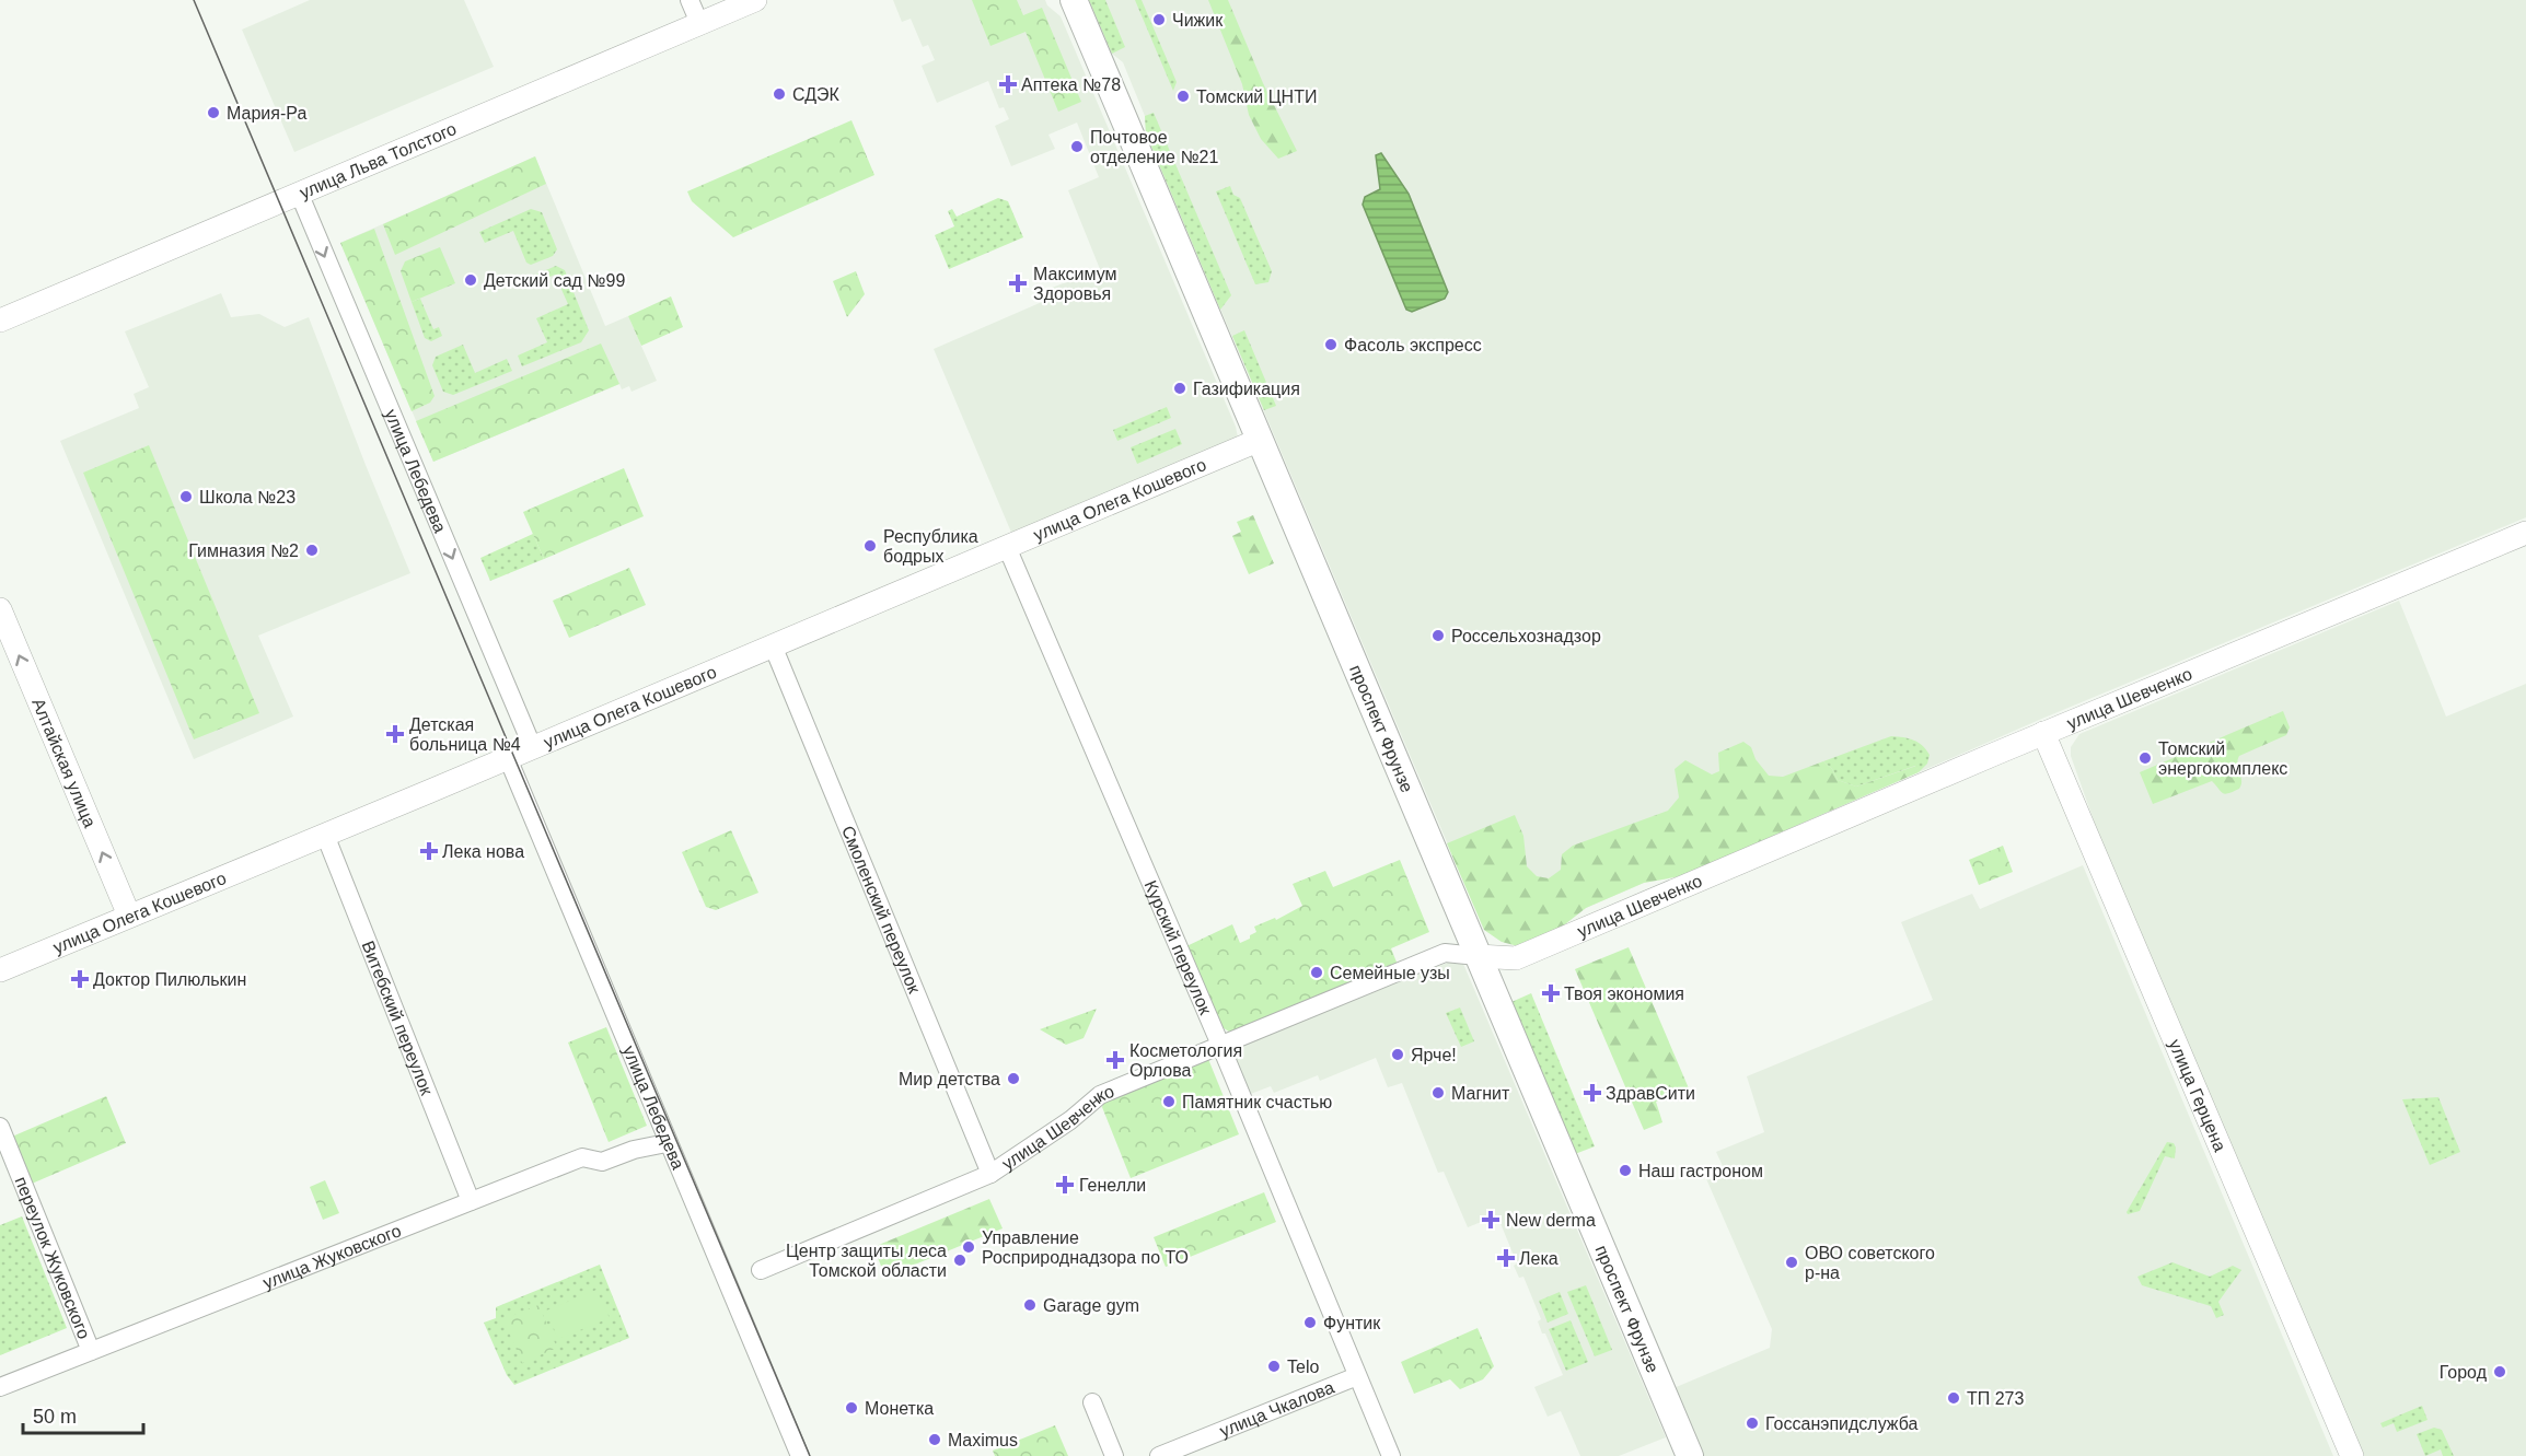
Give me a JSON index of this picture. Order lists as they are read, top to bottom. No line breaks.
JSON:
{"streets":{"main road":["проспект Фрунзе"],"street":["улица Льва Толстого","улица Лебедева","улица Олега Кошевого","улица Шевченко","Алтайская улица","Смоленский переулок","Курский переулок","Витебский переулок","улица Герцена","улица Жуковского","переулок Жуковского","улица Чкалова"]},"crossings":[["улица Льва Толстого","улица Лебедева"],["улица Лебедева","улица Олега Кошевого"],["улица Лебедева","улица Жуковского"],["улица Олега Кошевого","проспект Фрунзе"],["улица Олега Кошевого","Алтайская улица"],["улица Олега Кошевого","Смоленский переулок"],["улица Олега Кошевого","Курский переулок"],["улица Олега Кошевого","Витебский переулок"],["улица Шевченко","проспект Фрунзе"],["улица Шевченко","Смоленский переулок"],["улица Шевченко","Курский переулок"],["улица Шевченко","улица Герцена"],["Курский переулок","улица Чкалова"],["Витебский переулок","улица Жуковского"],["улица Жуковского","переулок Жуковского"]],"one_way":["улица Лебедева","Алтайская улица"],"places":{"other":["Чижик","СДЭК","Томский ЦНТИ","Мария-Ра","Почтовое отделение №21","Детский сад №99","Фасоль экспресс","Газификация","Школа №23","Республика бодрых","Гимназия №2","Россельхознадзор","Томский энергокомплекс","Семейные узы","Ярче!","Мир детства","Магнит","Памятник счастью","Наш гастроном","Управление Росприроднадзора по ТО","Центр защиты леса Томской области","ОВО советского р-на","Garage gym","Фунтик","Telo","Город","ТП 273","Монетка","Госсанэпидслужба","Maximus"],"health":["Аптека №78","Максимум Здоровья","Детская больница №4","Лека нова","Доктор Пилюлькин","Твоя экономия","Косметология Орлова","ЗдравСити","Генелли","New derma","Лека"]},"scale_bar":"50 m"}
